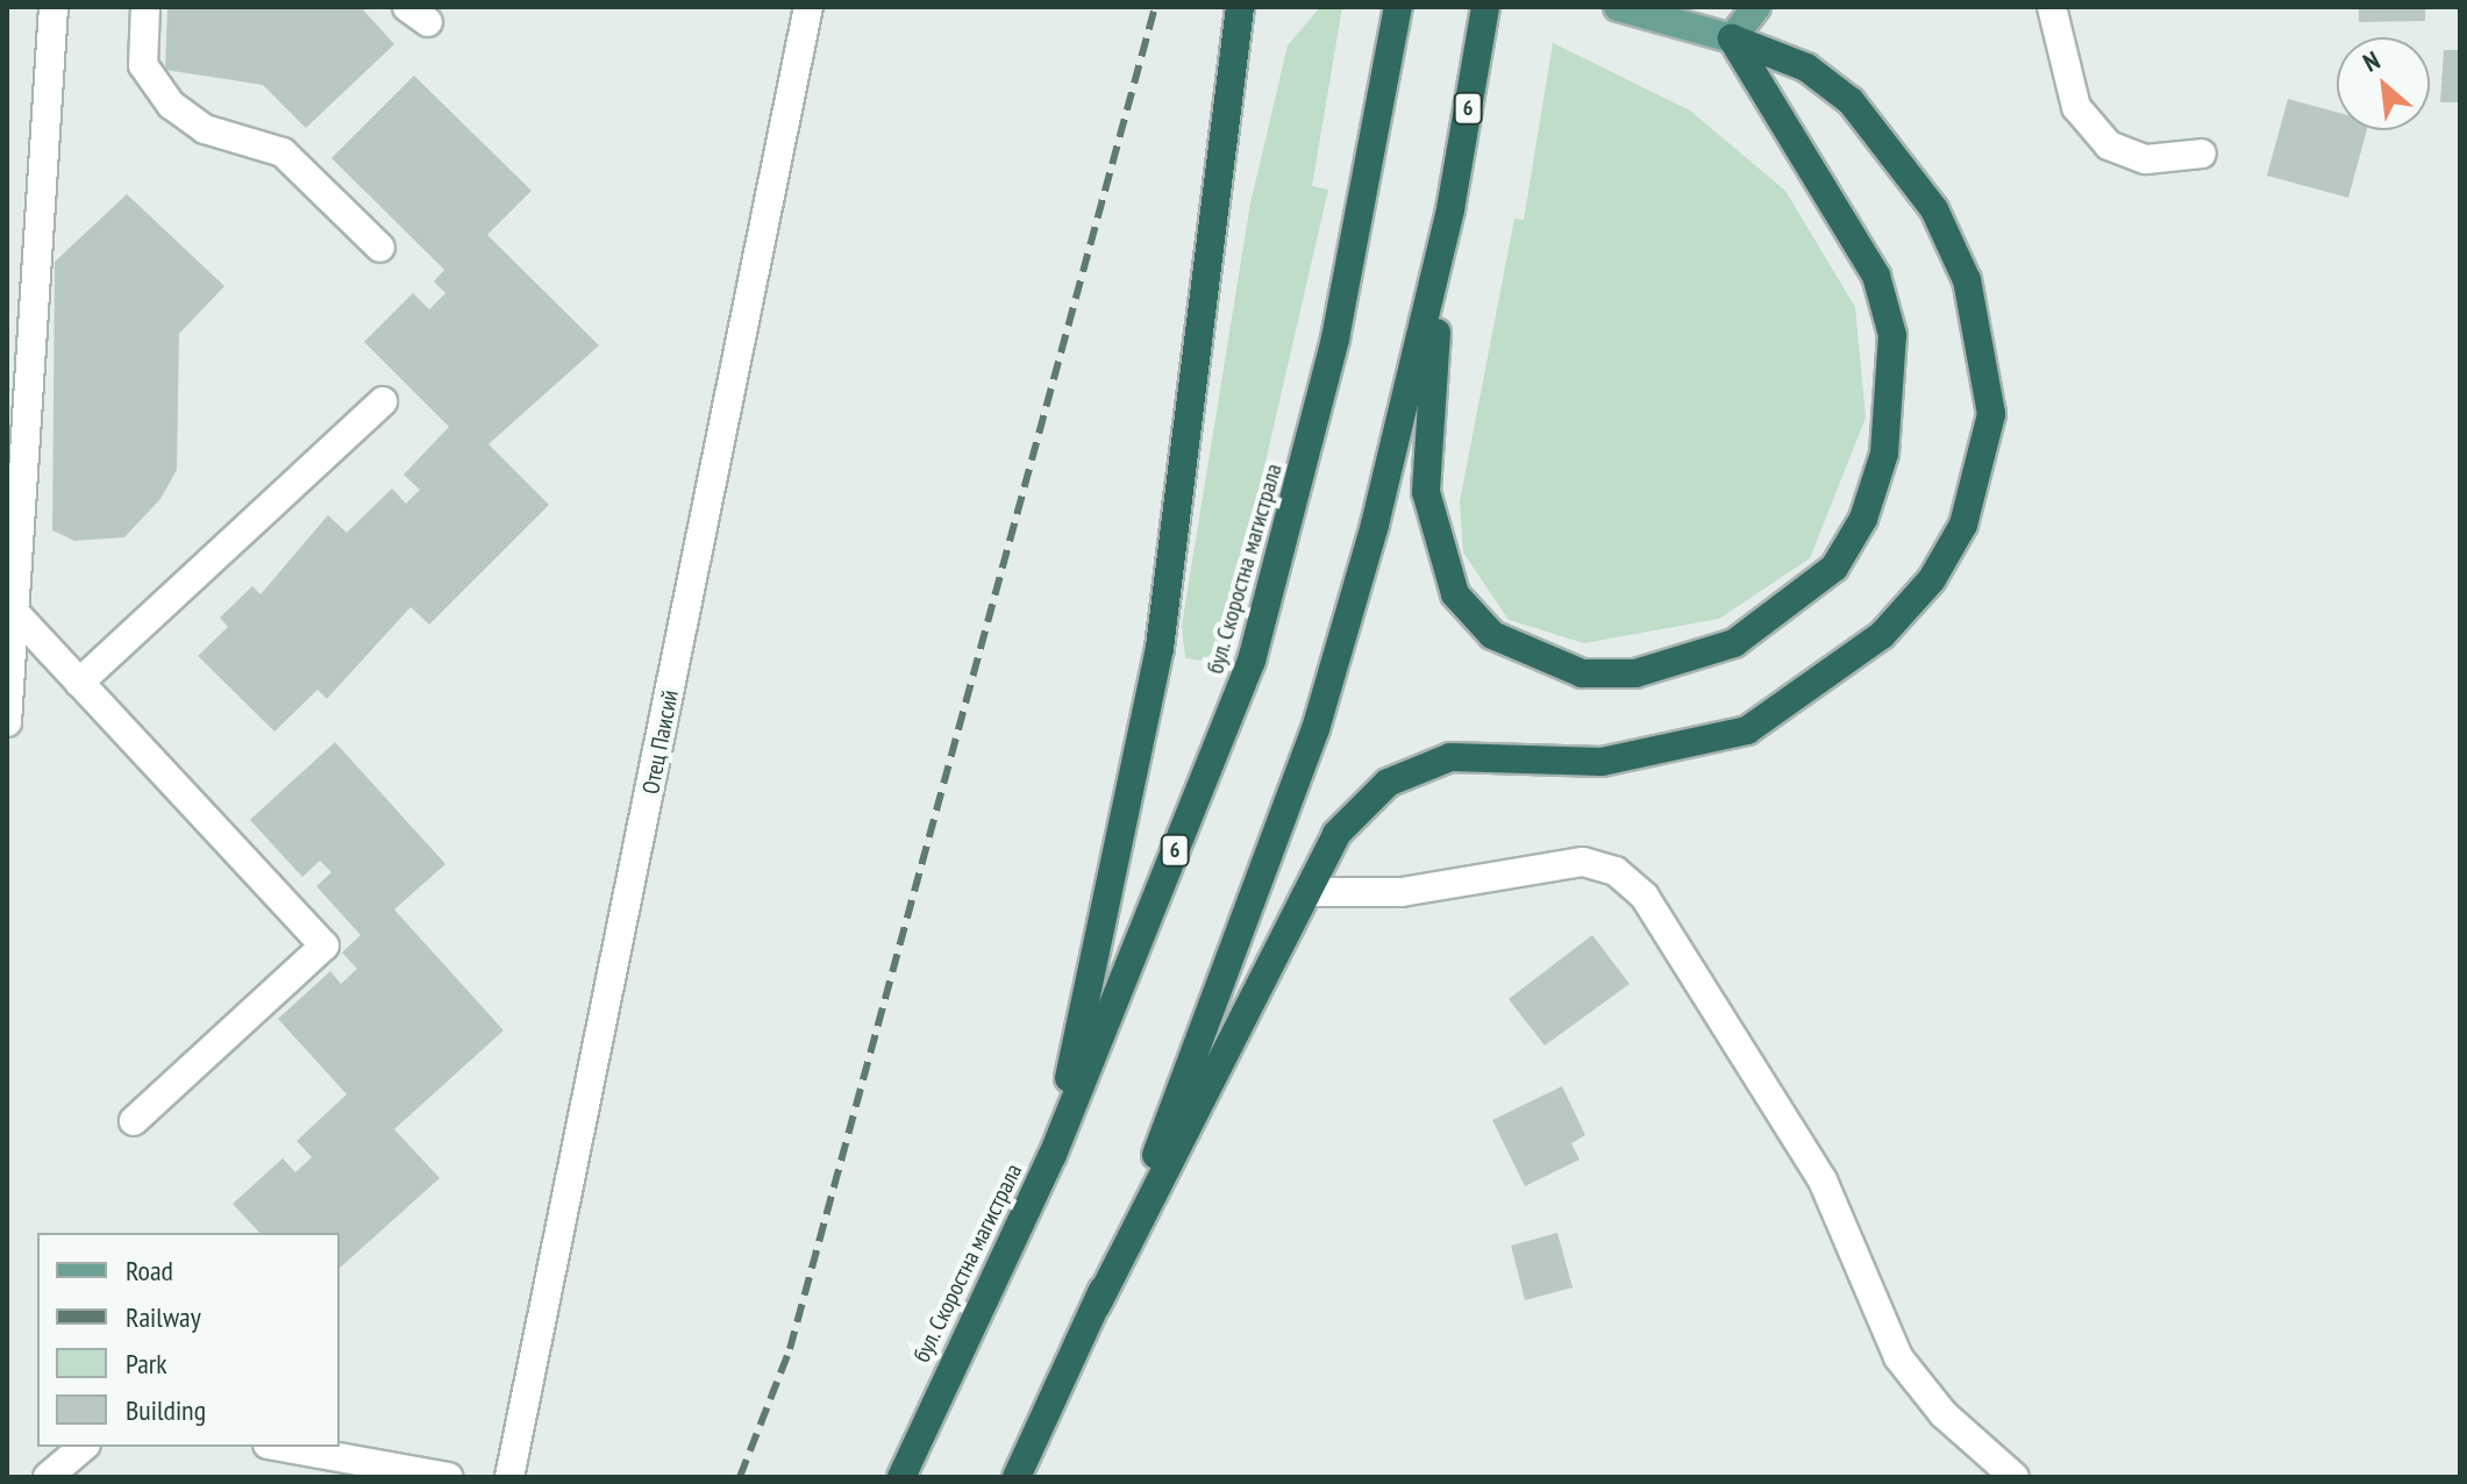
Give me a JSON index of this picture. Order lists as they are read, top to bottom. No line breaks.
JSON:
{"streets":{"highway":["6","бул. Скоростна магистрала"],"street":["Отец Паисий"]},"legend":["Road","Railway","Park","Building"],"north":"top left"}
